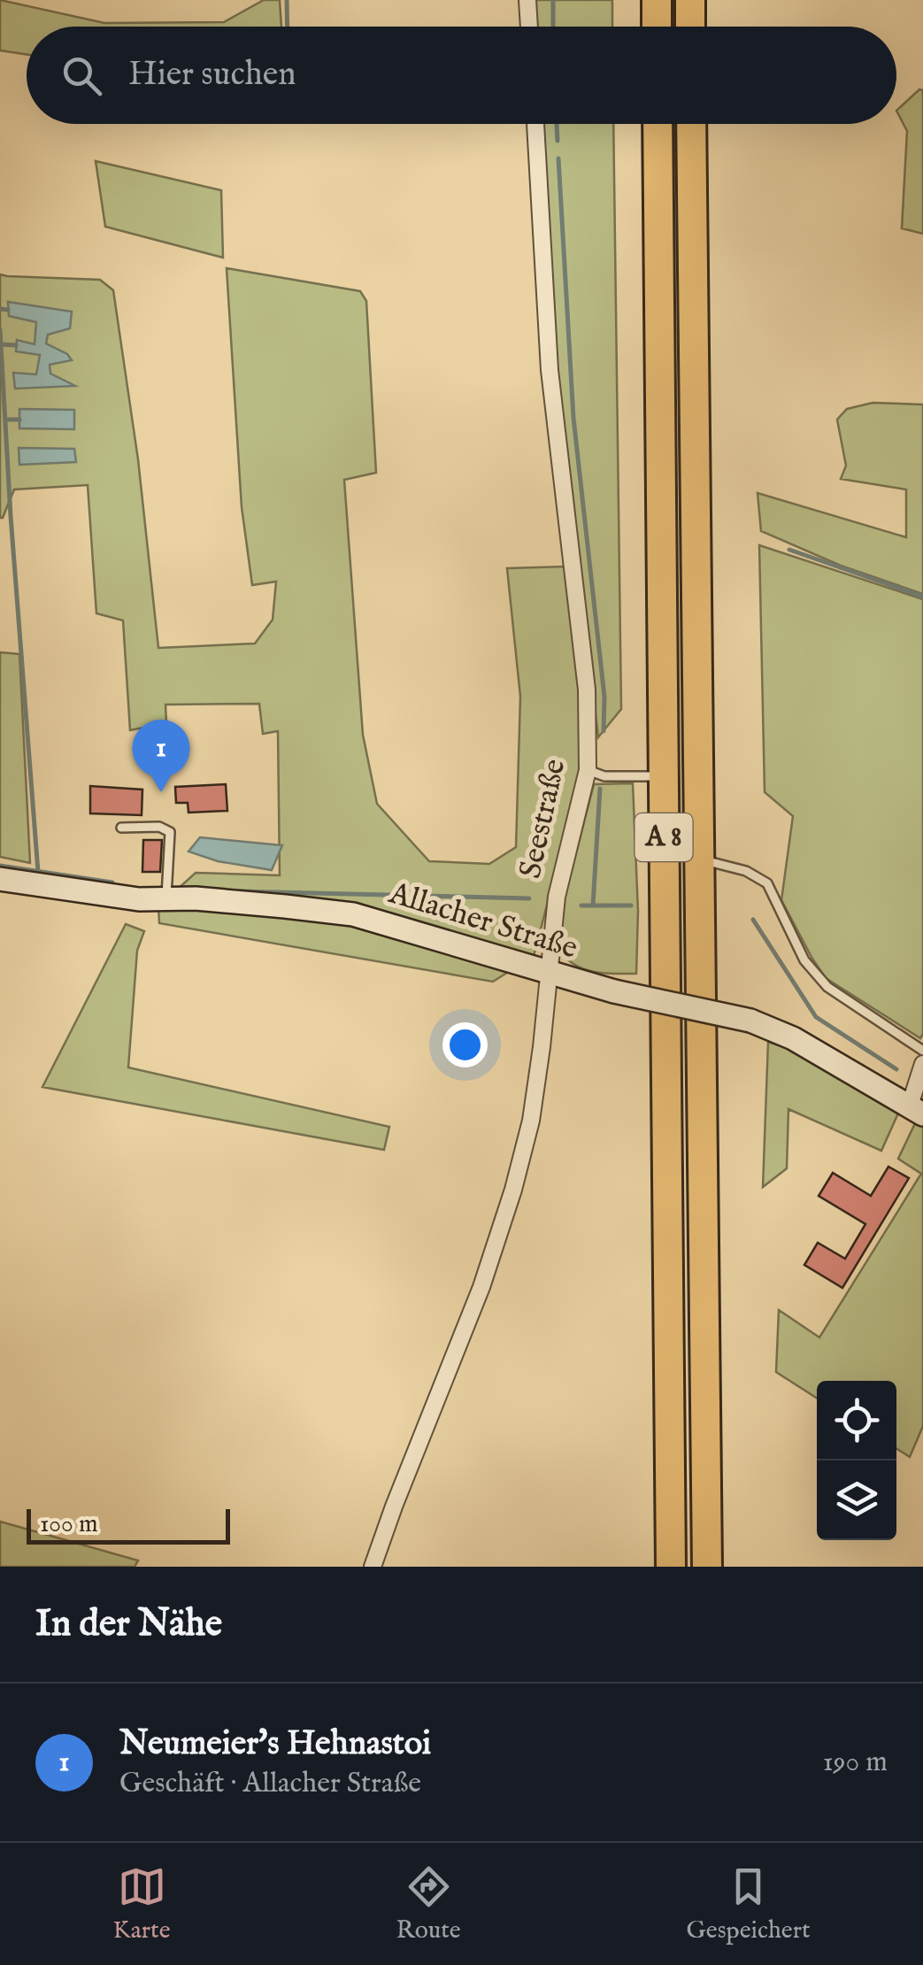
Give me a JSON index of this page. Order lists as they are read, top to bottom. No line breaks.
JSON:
{"streets":{"highway":["A 8"],"street":["Seestraße","Allacher Straße"]},"crossings":[["Seestraße","Allacher Straße"]],"scale_bar":"100 m","page":{"search":"Hier suchen","pins":"1","scale":"100 m","heading":"In der Nähe","list":[{"mark":"1","name":"Neumeier's Hehnastoi","note":"Geschäft · Allacher Straße","value":"190 m"}],"nav":["Karte","Route","Gespeichert"]}}
